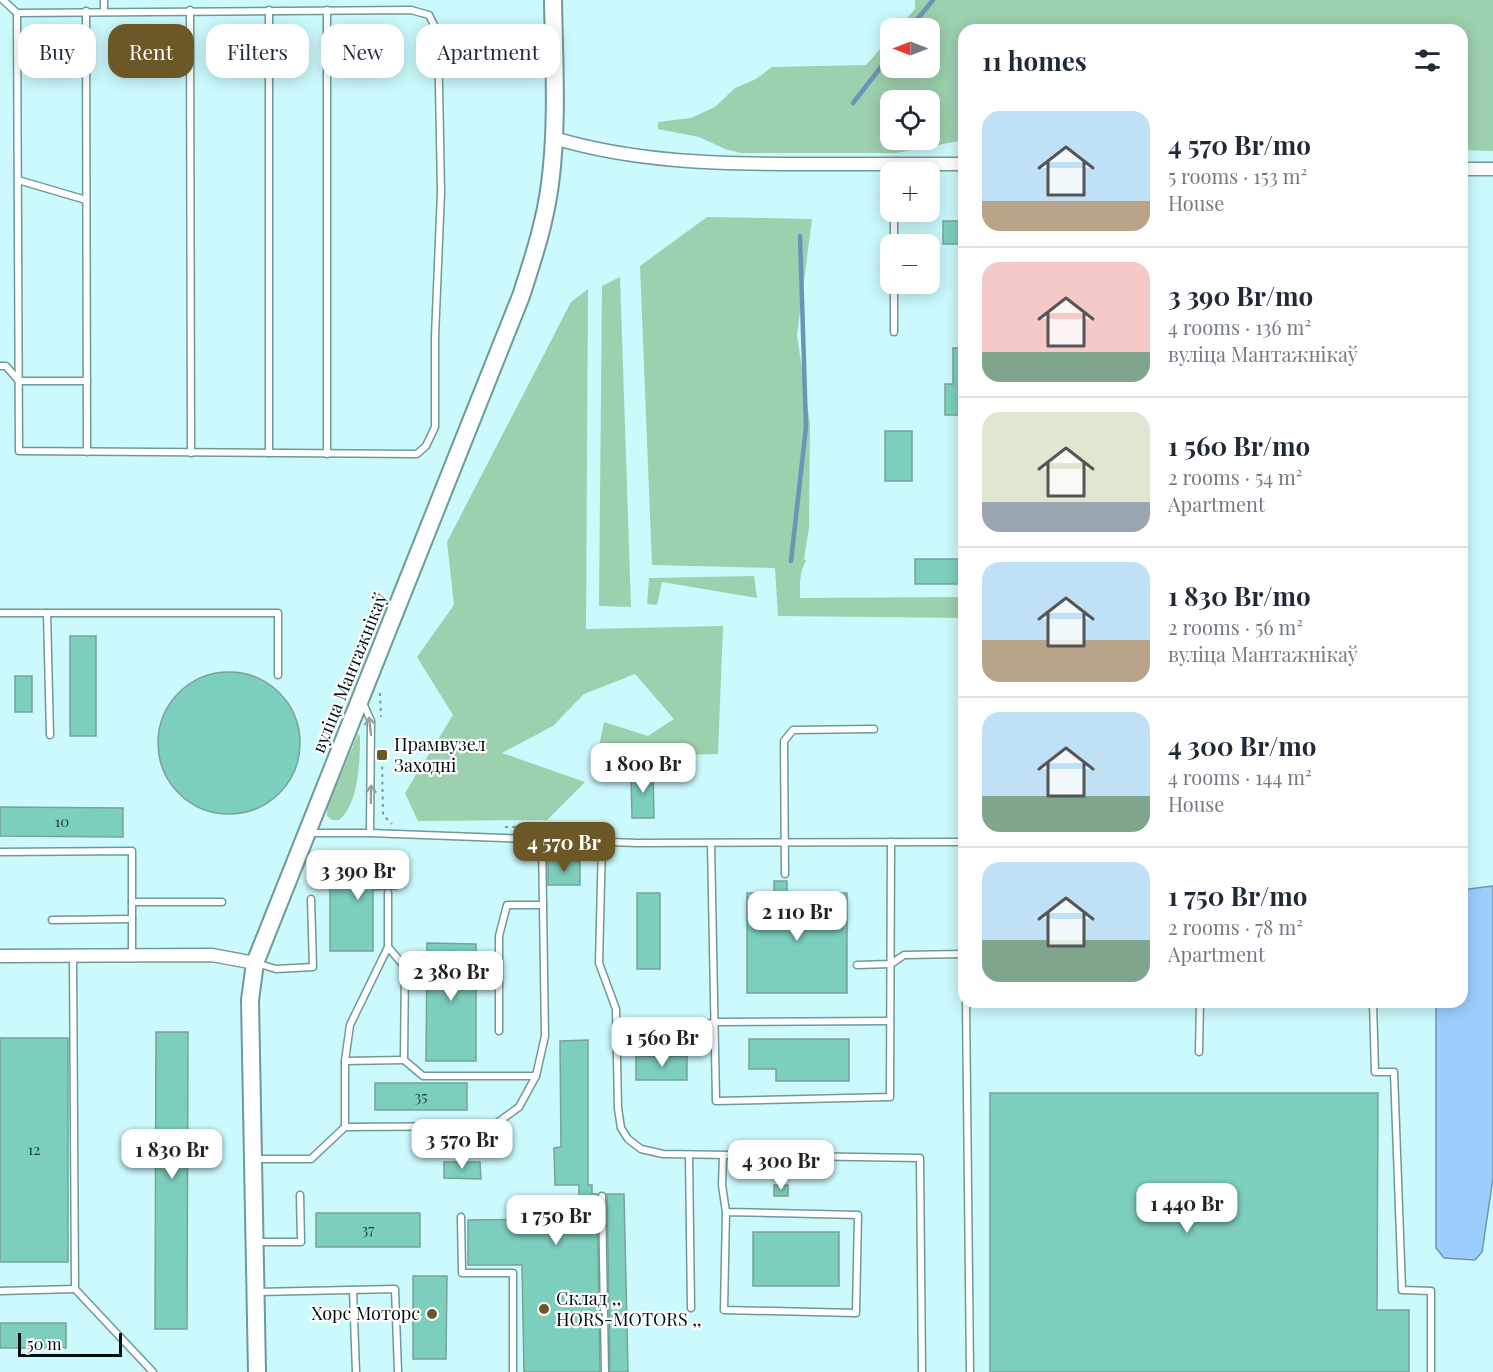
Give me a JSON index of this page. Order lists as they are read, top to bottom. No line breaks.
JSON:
{"streets":{"street":["вуліца Мантажнікаў"]},"places":{"transit":["Прамвузел Заходні"],"other":["Склад ,, HORS-MOTORS ,,","Хорс Моторс"]},"house_numbers":["10","35","12","37"],"scale_bar":"50 m","north":"left","page":{"map_buttons":["+","−"],"chip":["Buy","Rent","Filters","New","Apartment"],"heading":"11 homes","list":[{"name":"4 570 Br/mo","note":"5 rooms · 153 m² · House"},{"name":"3 390 Br/mo","note":"4 rooms · 136 m² · вуліца Мантажнікаў"},{"name":"1 560 Br/mo","note":"2 rooms · 54 m² · Apartment"},{"name":"1 830 Br/mo","note":"2 rooms · 56 m² · вуліца Мантажнікаў"},{"name":"4 300 Br/mo","note":"4 rooms · 144 m² · House"},{"name":"1 750 Br/mo","note":"2 rooms · 78 m² · Apartment"}],"price":["1 800 Br","4 570 Br","3 390 Br","2 110 Br","2 380 Br","1 560 Br","3 570 Br","1 830 Br","4 300 Br","1 440 Br","1 750 Br"],"scale":"50 m"}}
